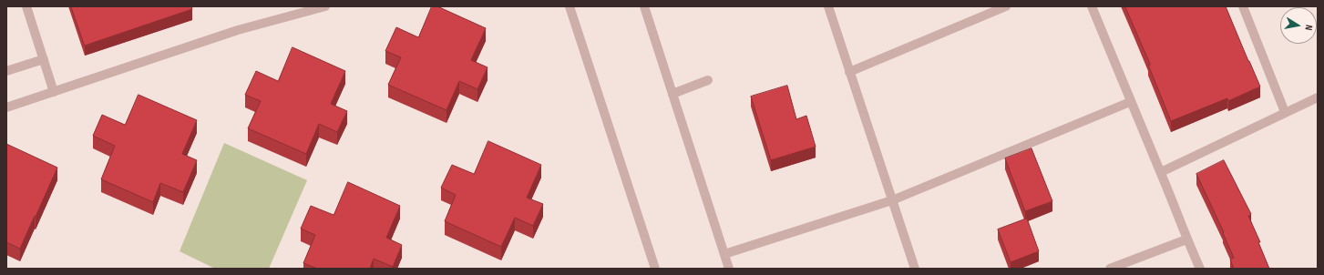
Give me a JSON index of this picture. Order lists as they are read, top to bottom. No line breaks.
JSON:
{"north":"right"}
